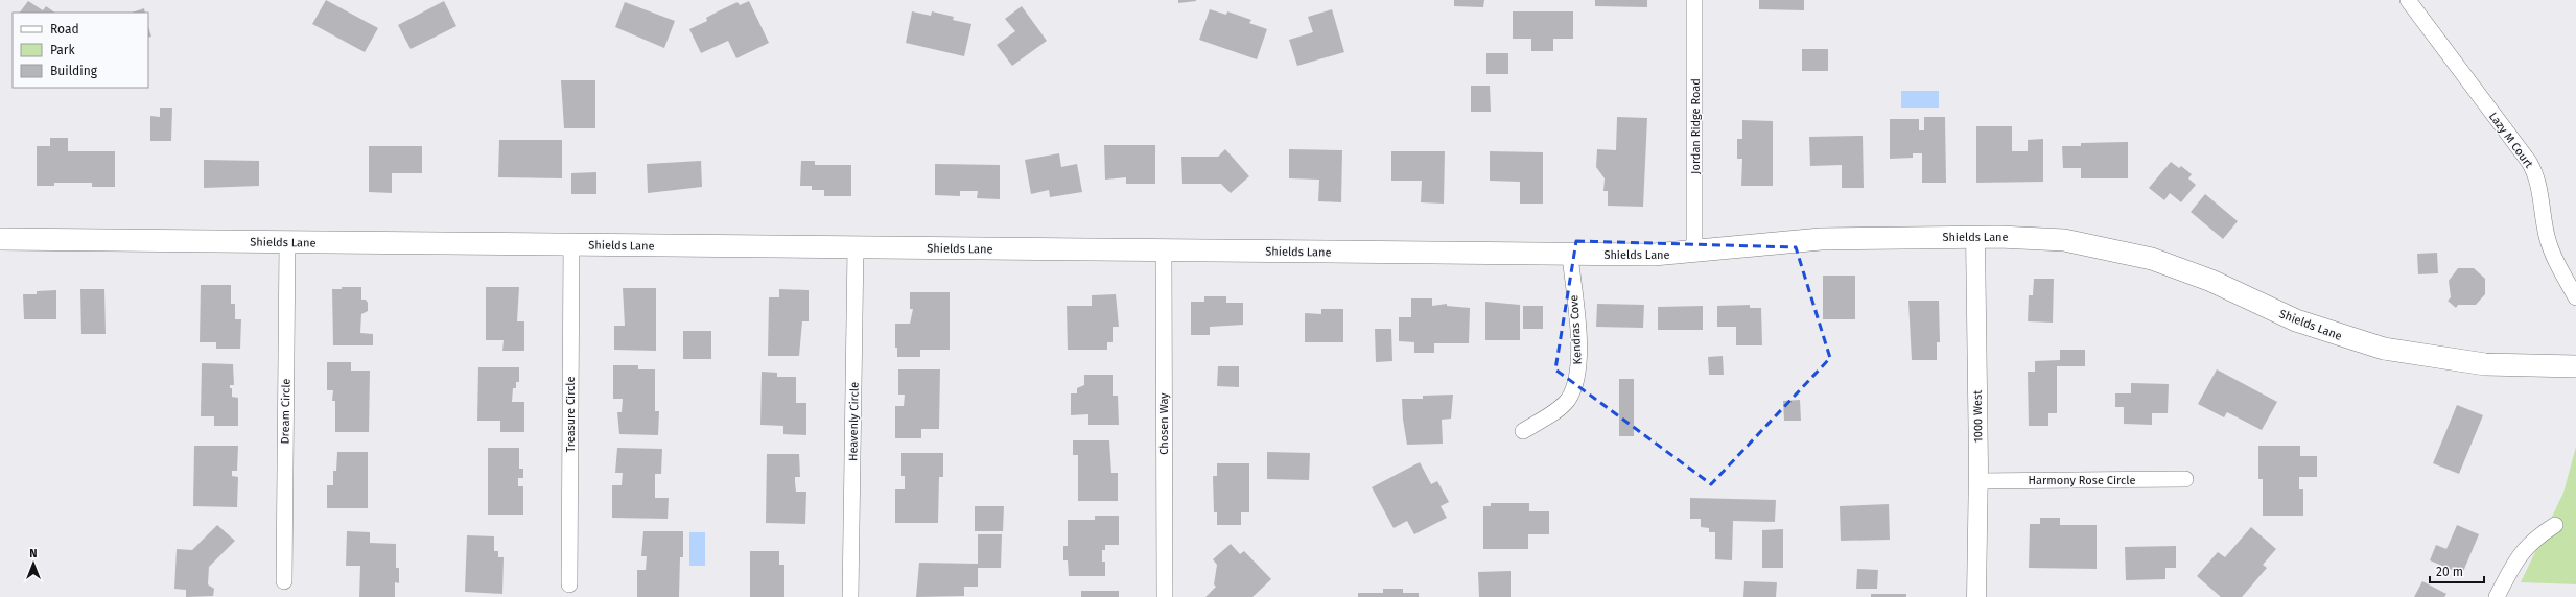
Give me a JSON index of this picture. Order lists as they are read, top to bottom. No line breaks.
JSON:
{"streets":{"main road":["Shields Lane"],"street":["Jordan Ridge Road","Lazy M Court","Kendras Cove","Dream Circle","Treasure Circle","1000 West","Heavenly Circle","Chosen Way","Harmony Rose Circle"]},"crossings":[["Jordan Ridge Road","Shields Lane"],["Shields Lane","Kendras Cove"],["Shields Lane","Dream Circle"],["Shields Lane","Treasure Circle"],["Shields Lane","1000 West"],["Shields Lane","Heavenly Circle"],["Shields Lane","Chosen Way"],["1000 West","Harmony Rose Circle"]],"legend":["Road","Park","Building"],"scale_bar":"20 m","north":"top"}
